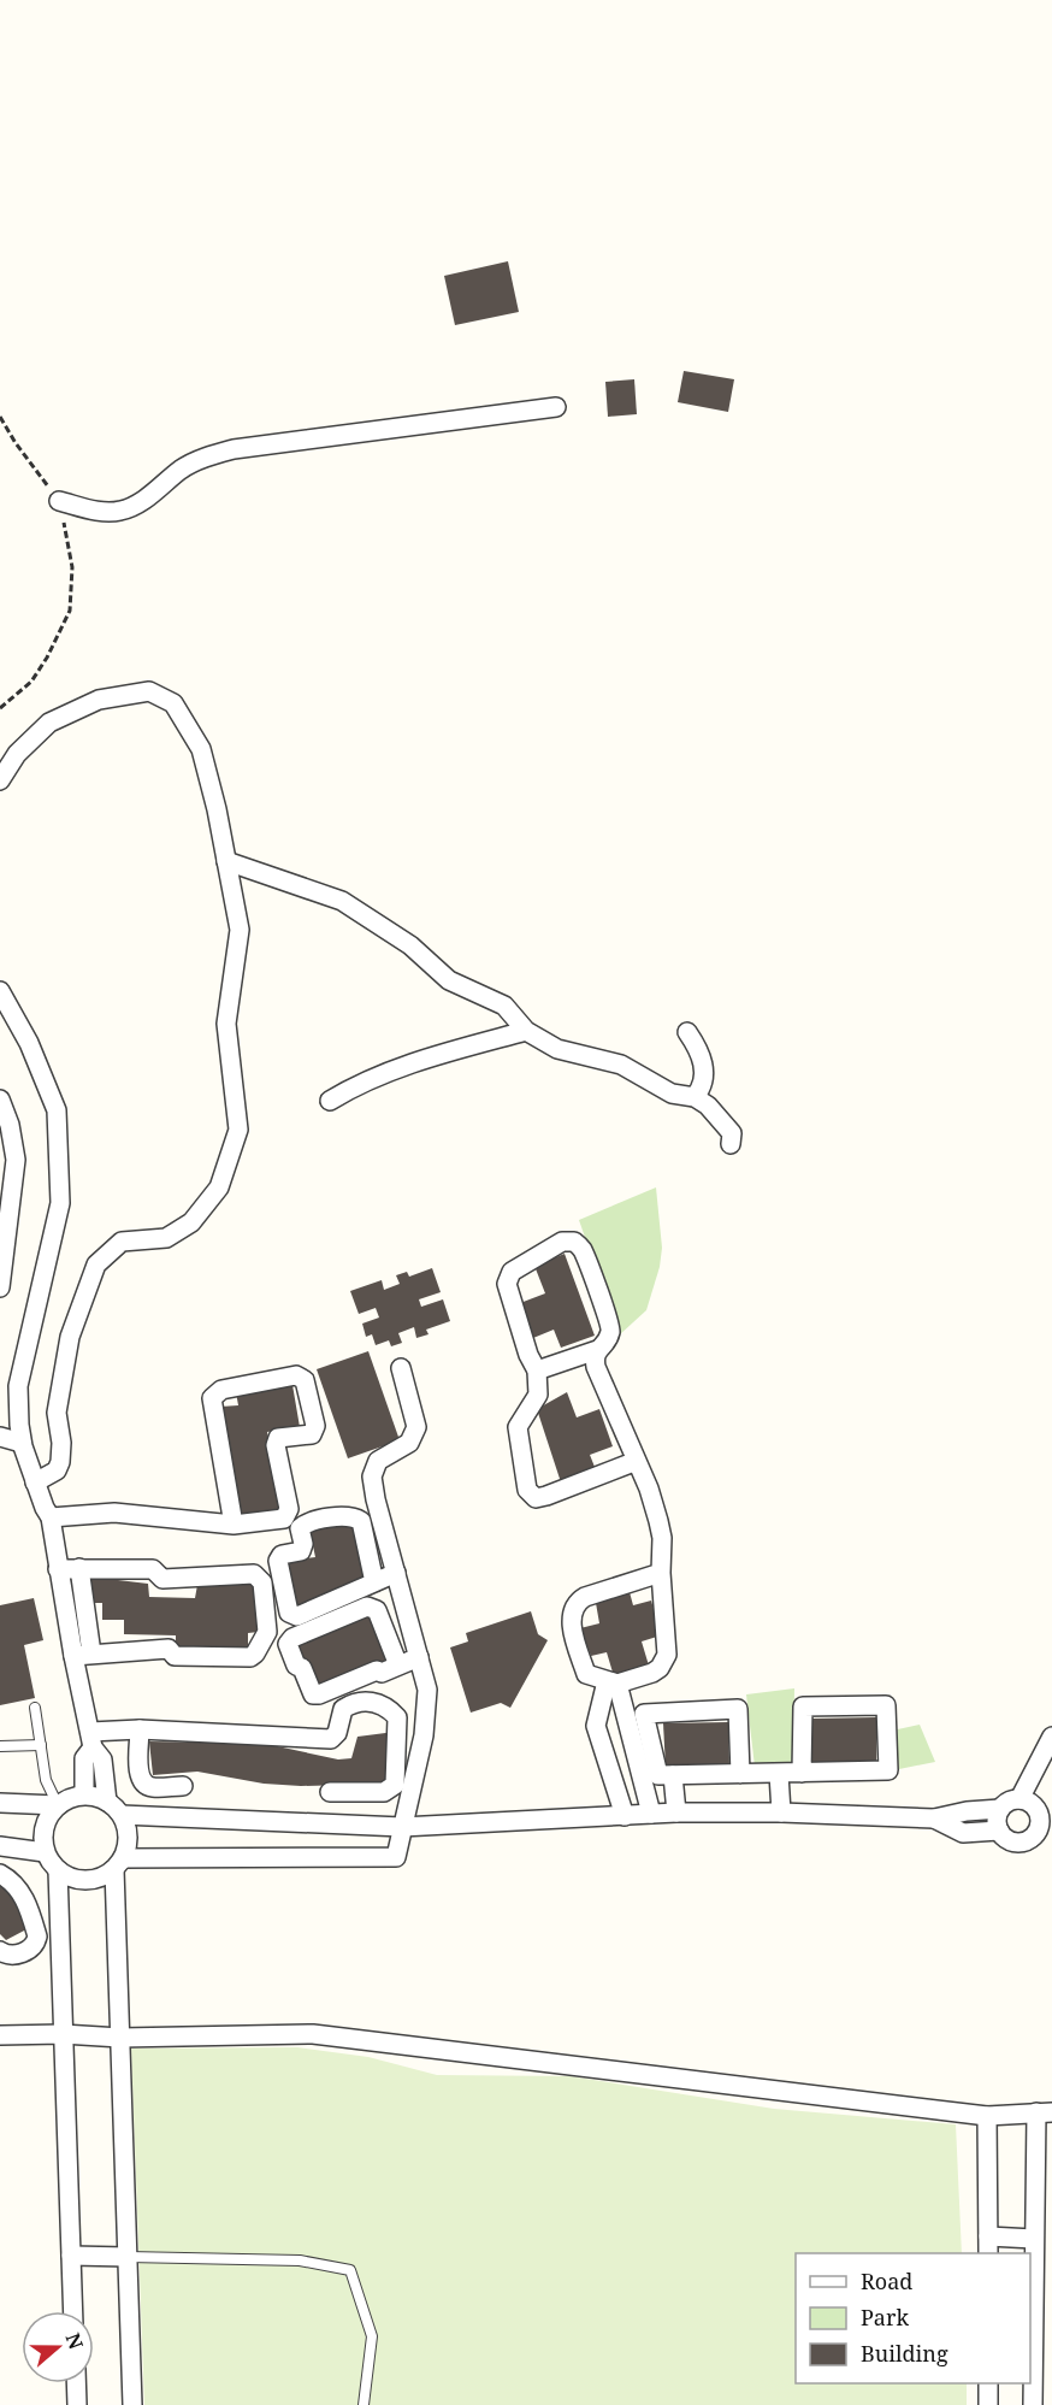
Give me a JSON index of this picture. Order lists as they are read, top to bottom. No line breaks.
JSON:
{"legend":["Road","Park","Building"],"north":"right"}
